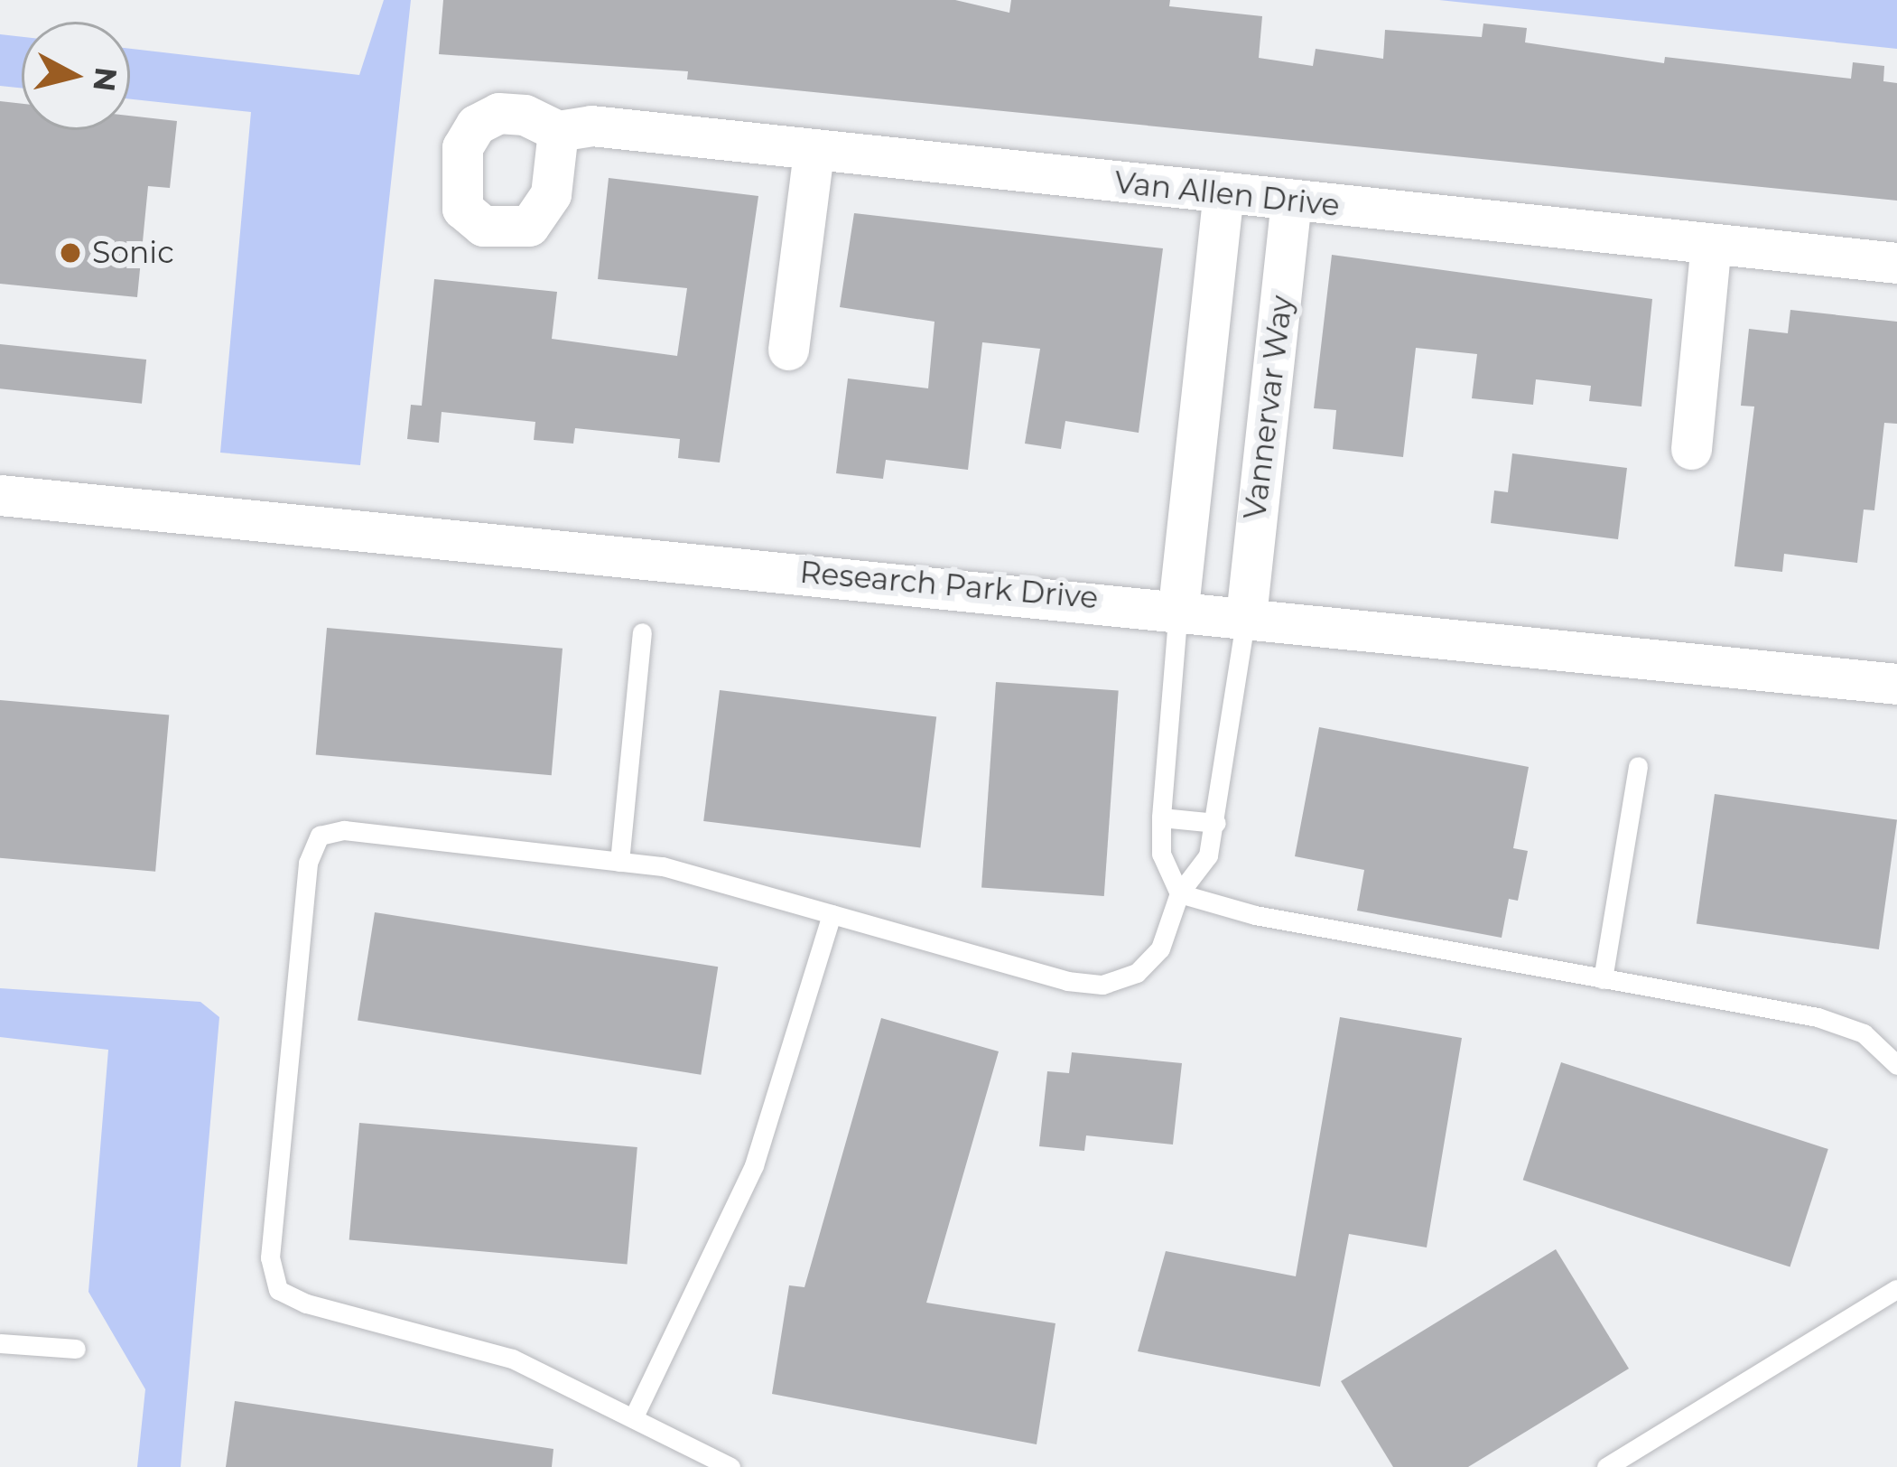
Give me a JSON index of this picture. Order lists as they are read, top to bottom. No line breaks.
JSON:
{"streets":{"street":["Van Allen Drive","Vannervar Way","Research Park Drive"]},"crossings":[["Van Allen Drive","Vannervar Way"],["Vannervar Way","Research Park Drive"]],"places":["Sonic"],"north":"right"}
